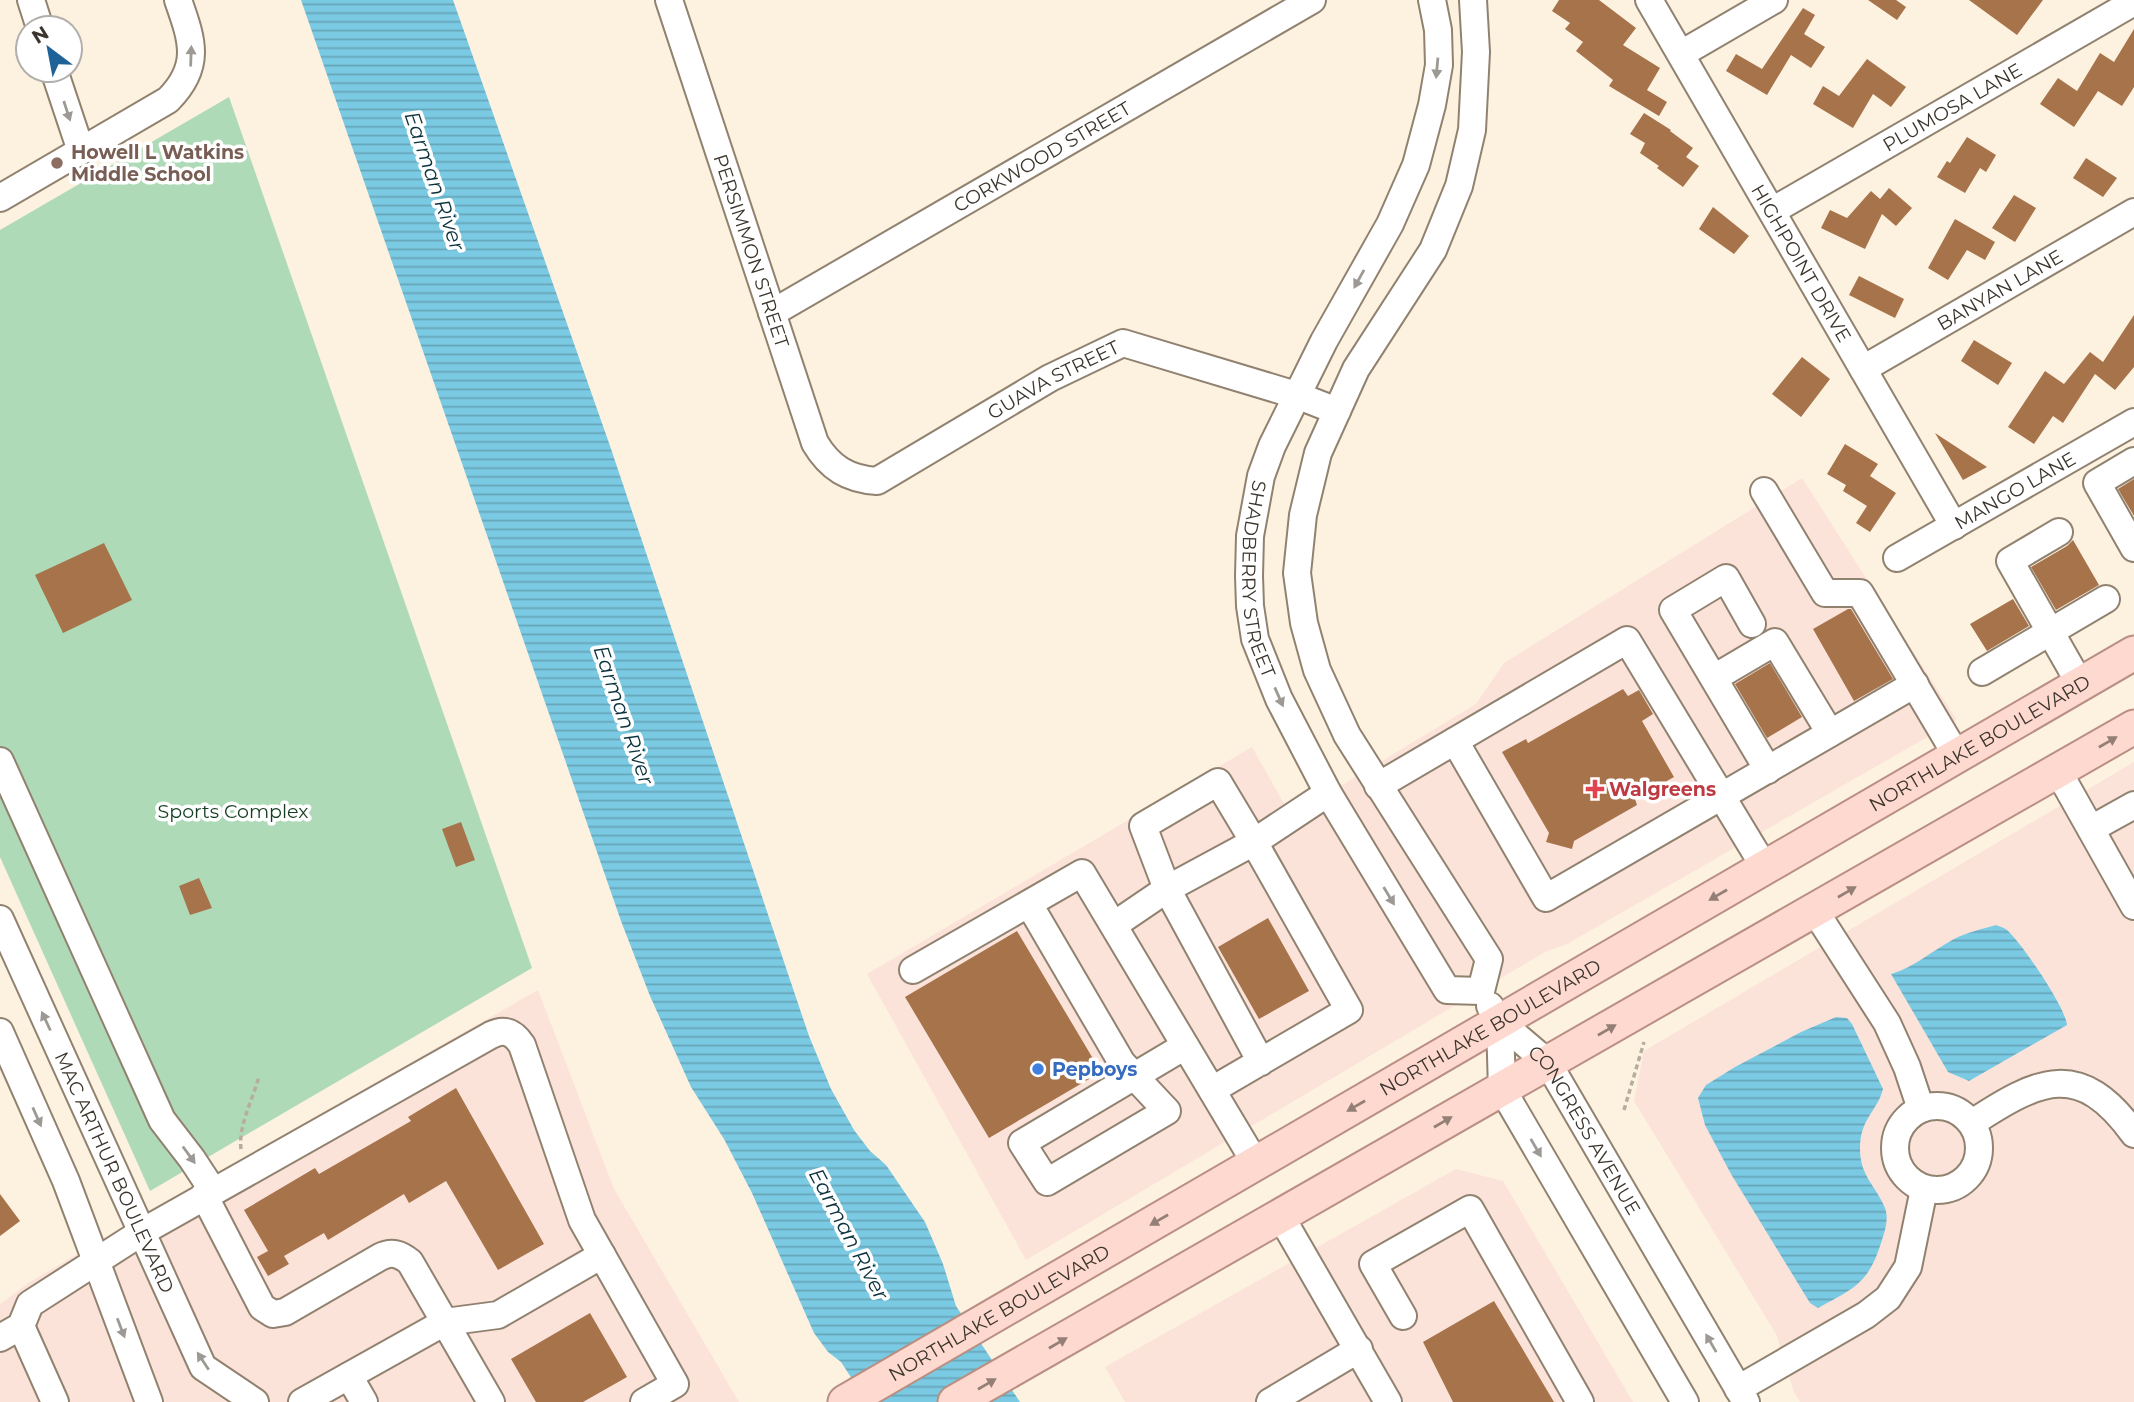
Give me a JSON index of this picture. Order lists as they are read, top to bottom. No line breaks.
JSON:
{"streets":{"main road":["NORTHLAKE BOULEVARD"],"street":["PLUMOSA LANE","CORKWOOD STREET","PERSIMMON STREET","HIGHPOINT DRIVE","BANYAN LANE","GUAVA STREET","MANGO LANE","SHADBERRY STREET","CONGRESS AVENUE","MAC ARTHUR BOULEVARD"]},"crossings":[["PLUMOSA LANE","HIGHPOINT DRIVE"],["CORKWOOD STREET","PERSIMMON STREET"],["PERSIMMON STREET","GUAVA STREET"],["HIGHPOINT DRIVE","BANYAN LANE"],["HIGHPOINT DRIVE","MANGO LANE"],["GUAVA STREET","SHADBERRY STREET"],["NORTHLAKE BOULEVARD","CONGRESS AVENUE"]],"water":["Earman River"],"parks":["Sports Complex"],"places":{"other":["Howell L Watkins Middle School","Pepboys"],"health":["Walgreens"]},"north":"top left"}
